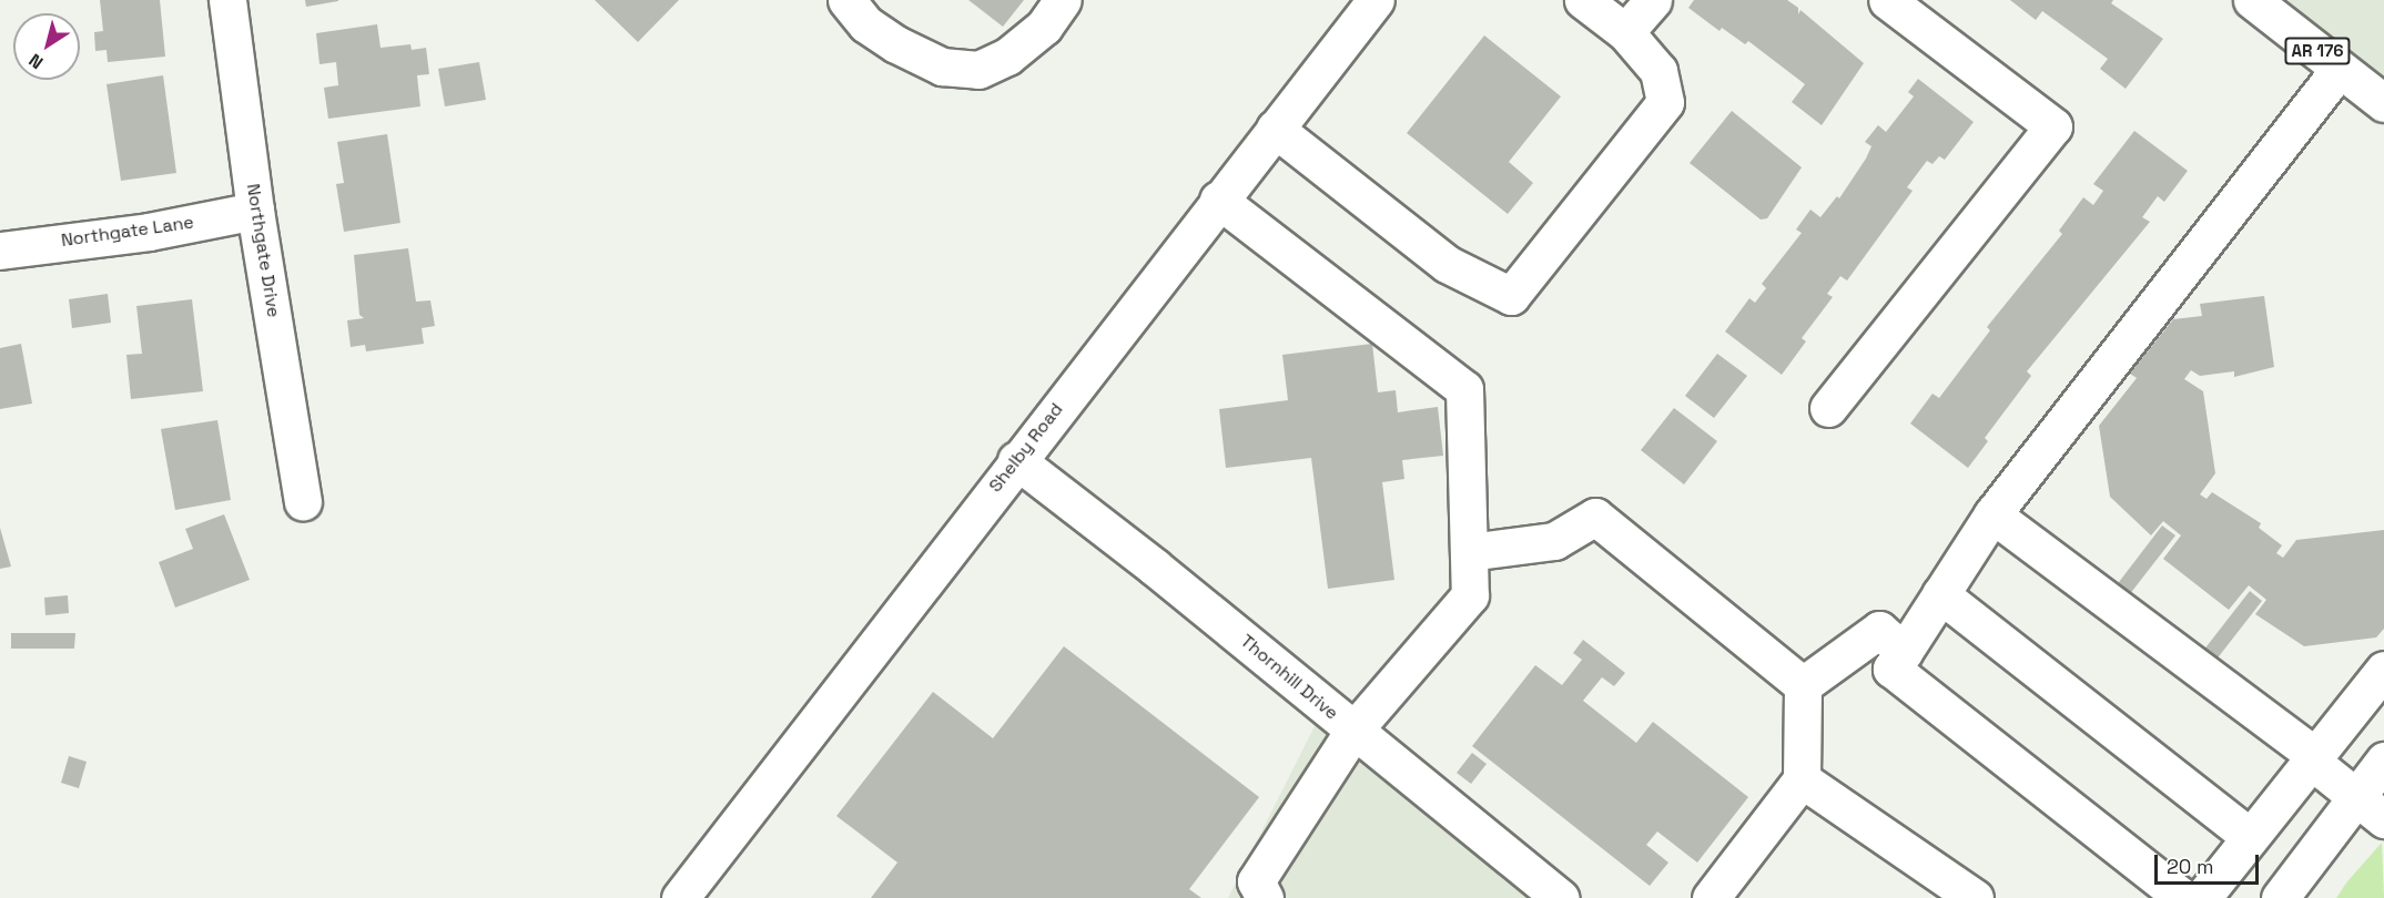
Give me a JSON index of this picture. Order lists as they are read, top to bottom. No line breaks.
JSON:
{"streets":{"street":["AR 176","Northgate Lane","Northgate Drive","Shelby Road","Thornhill Drive"]},"crossings":[["Northgate Lane","Northgate Drive"],["Shelby Road","Thornhill Drive"]],"scale_bar":"20 m","north":"bottom left"}
